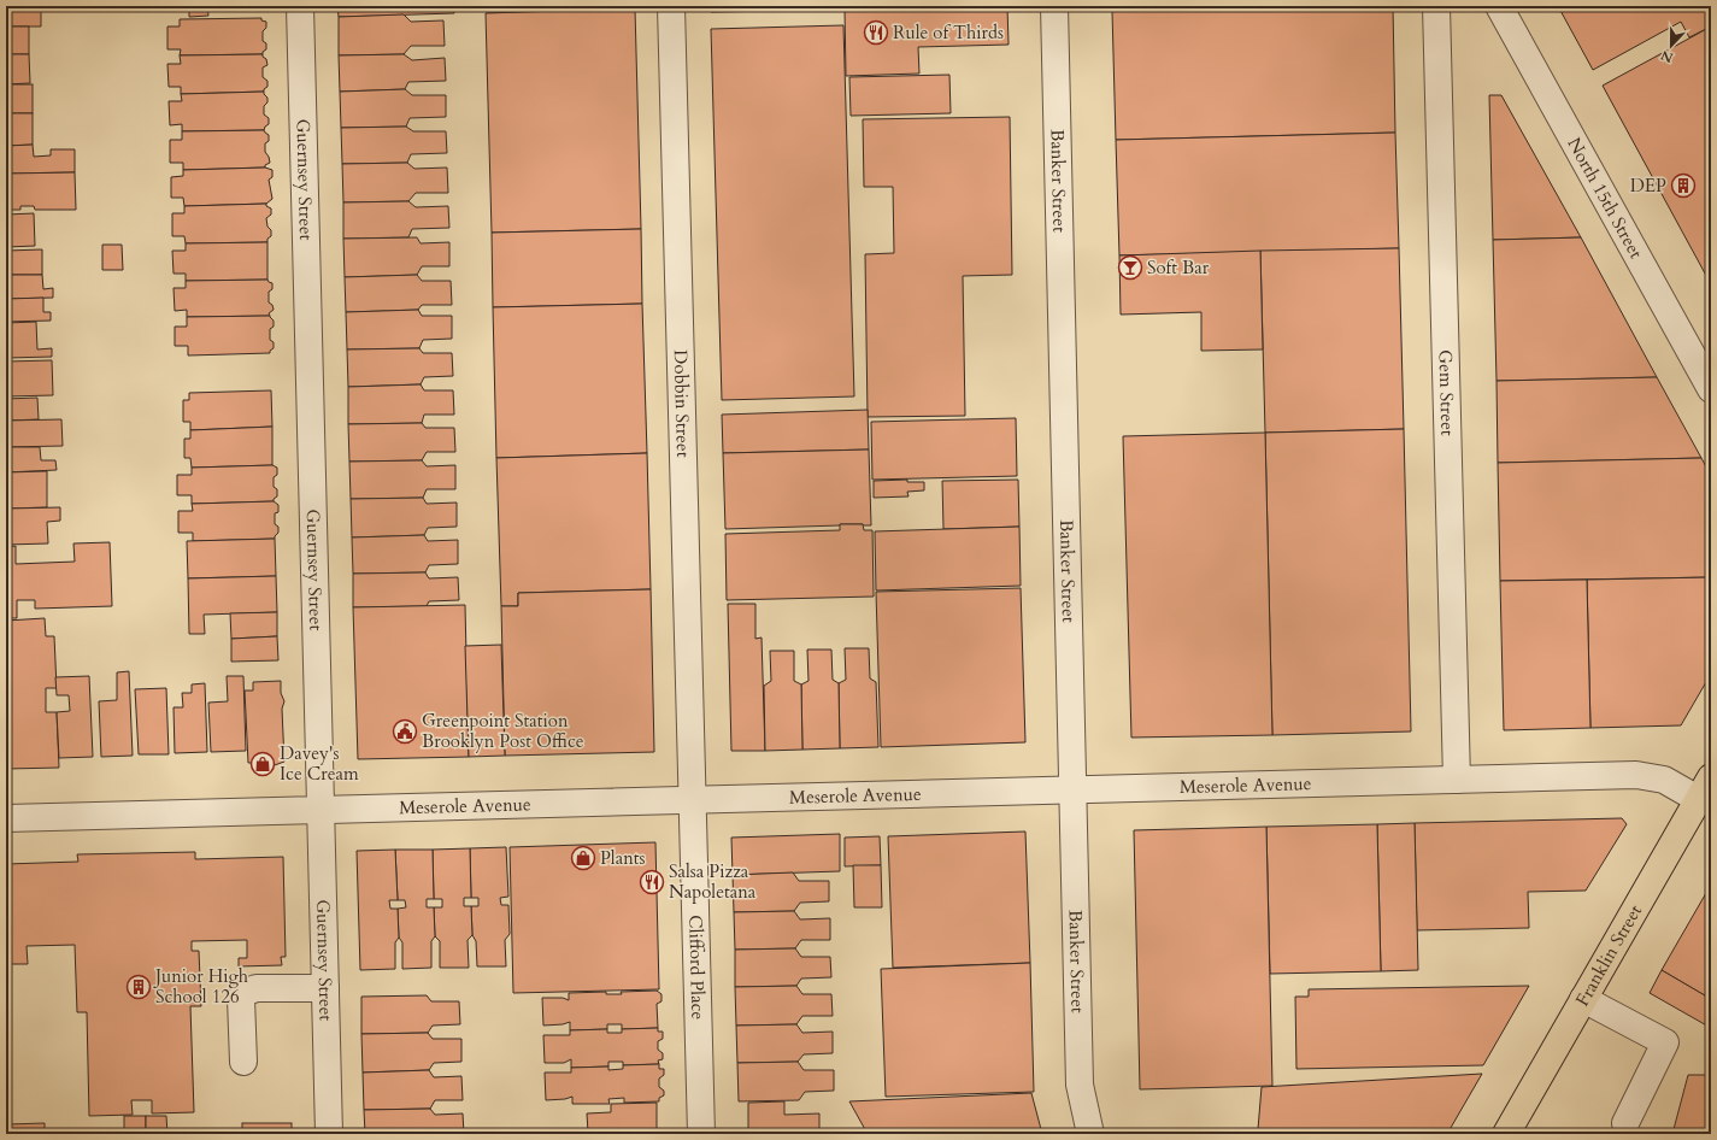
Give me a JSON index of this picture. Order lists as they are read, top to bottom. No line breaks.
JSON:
{"streets":{"main road":["Franklin Street"],"street":["Guernsey Street","Banker Street","North 15th Street","Gem Street","Dobbin Street","Meserole Avenue","Clifford Place"]},"crossings":[["Guernsey Street","Meserole Avenue"],["Banker Street","Meserole Avenue"],["Gem Street","Meserole Avenue"],["Dobbin Street","Meserole Avenue"],["Dobbin Street","Clifford Place"],["Meserole Avenue","Franklin Street"],["Meserole Avenue","Clifford Place"]],"places":{"restaurant":["Rule of Thirds","Salsa Pizza Napoletana"],"building":["DEP","Junior High School 126"],"bar":["Soft Bar"],"public building":["Greenpoint Station Brooklyn Post Office"],"shop":["Davey's Ice Cream","Plants"]},"north":"bottom"}
